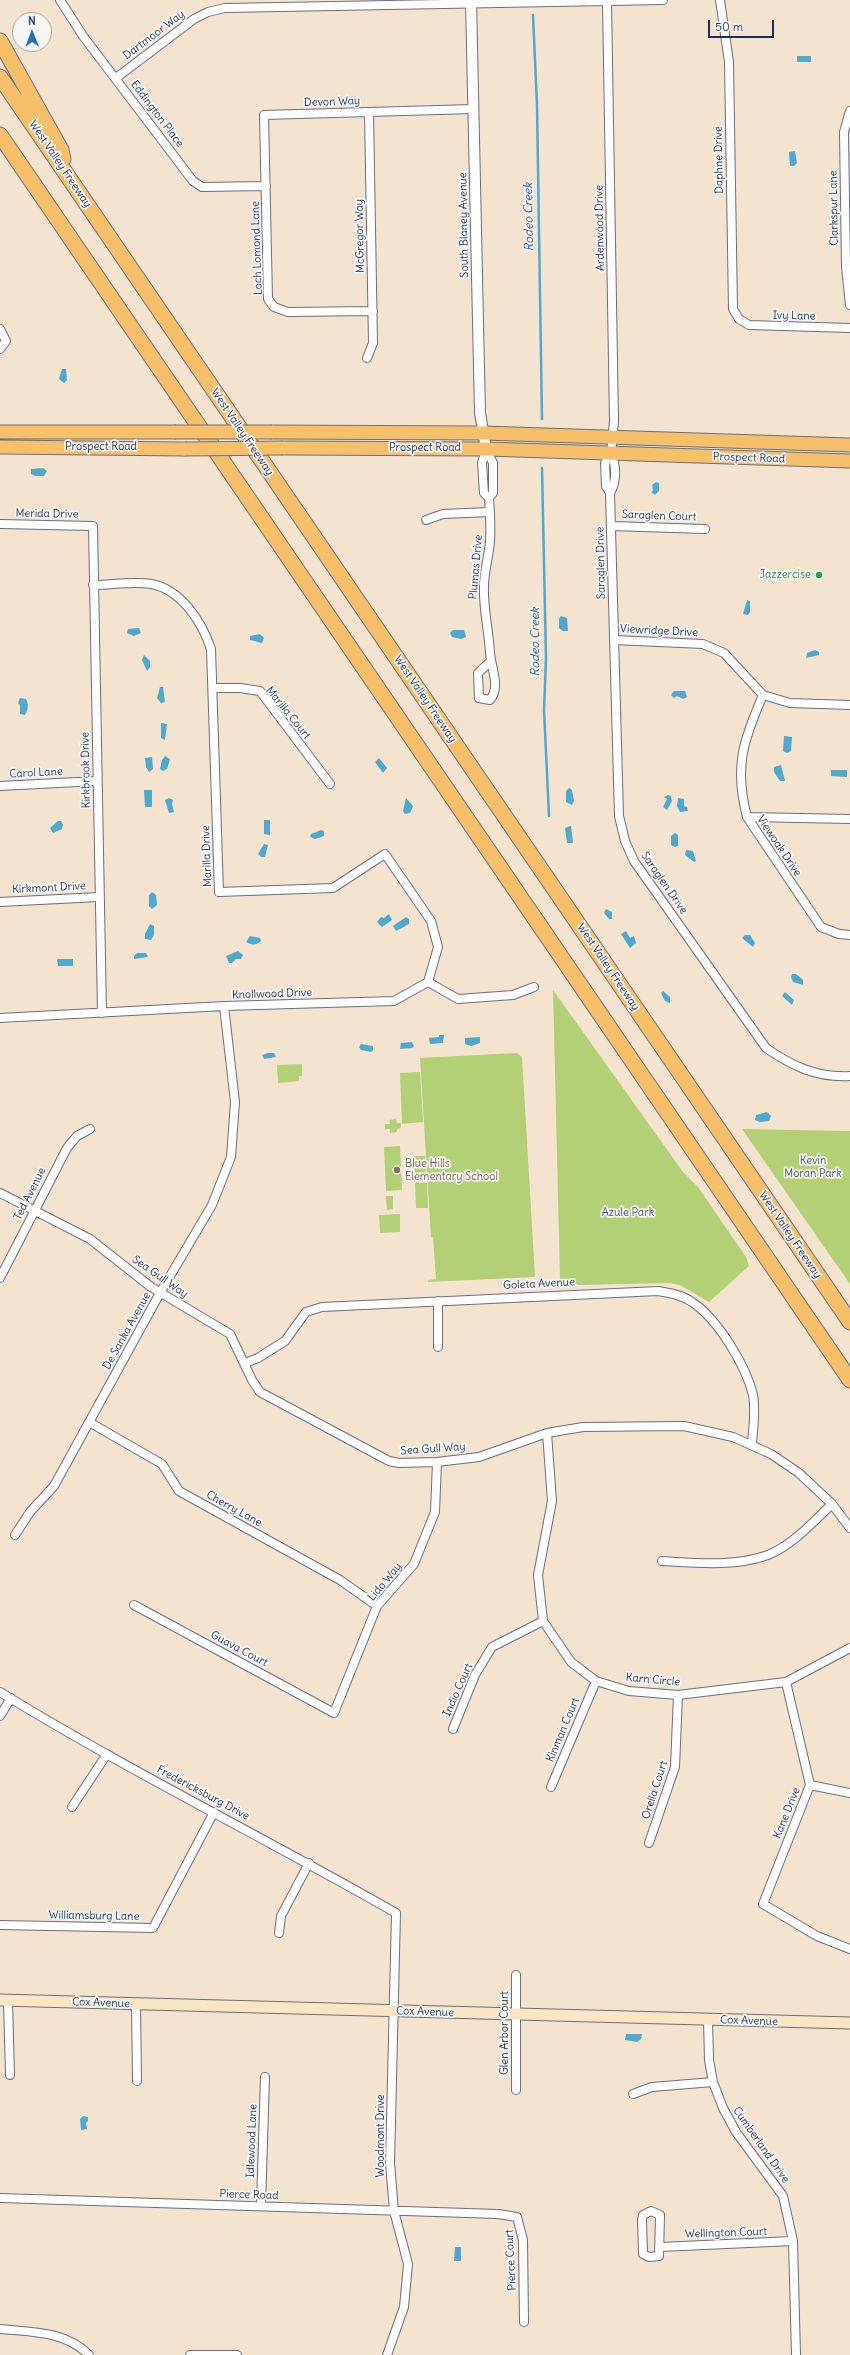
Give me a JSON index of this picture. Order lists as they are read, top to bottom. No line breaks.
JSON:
{"streets":{"highway":["West Valley Freeway"],"main road":["Prospect Road","Cox Avenue"],"street":["Dartmoor Way","Devon Way","Eddington Place","Daphne Drive","Clarkspur Lane","South Blaney Avenue","Ardenwood Drive","McGregor Way","Loch Lomond Lane","Ivy Lane","Merida Drive","Saraglen Court","Saraglen Drive","Plumas Drive","Viewridge Drive","Marilla Court","Kirkbrook Drive","Carol Lane","Viewoak Drive","Marilla Drive","Kirkmont Drive","Knollwood Drive","Ted Avenue","Sea Gull Way","Goleta Avenue","De Sanka Avenue","Cherry Lane","Lido Way","Guava Court","Karn Circle","Indio Court","Kinman Court","Orella Court","Fredericksburg Drive","Kane Drive","Williamsburg Lane","Glen Arbor Court","Woodmont Drive","Idlewood Lane","Cumberland Drive","Pierce Road","Wellington Court","Pierce Court"]},"crossings":[["Dartmoor Way","Eddington Place"],["Dartmoor Way","South Blaney Avenue"],["Dartmoor Way","Ardenwood Drive"],["Devon Way","Eddington Place"],["Devon Way","South Blaney Avenue"],["Devon Way","McGregor Way"],["Devon Way","Loch Lomond Lane"],["Eddington Place","Loch Lomond Lane"],["Daphne Drive","Ivy Lane"],["South Blaney Avenue","Prospect Road"],["South Blaney Avenue","Plumas Drive"],["Ardenwood Drive","Prospect Road"],["Ardenwood Drive","Saraglen Drive"],["McGregor Way","Loch Lomond Lane"],["Prospect Road","Saraglen Drive"],["Prospect Road","Plumas Drive"],["Merida Drive","Kirkbrook Drive"],["Saraglen Court","Saraglen Drive"],["Saraglen Drive","Viewridge Drive"],["Viewridge Drive","Viewoak Drive"],["Marilla Court","Marilla Drive"],["Kirkbrook Drive","Carol Lane"],["Kirkbrook Drive","Marilla Drive"],["Kirkbrook Drive","Kirkmont Drive"],["Kirkbrook Drive","Knollwood Drive"],["Marilla Drive","Knollwood Drive"],["Knollwood Drive","De Sanka Avenue"],["Ted Avenue","Sea Gull Way"],["Sea Gull Way","Goleta Avenue"],["Sea Gull Way","De Sanka Avenue"],["Sea Gull Way","Lido Way"],["Sea Gull Way","Karn Circle"],["De Sanka Avenue","Cherry Lane"],["Cherry Lane","Lido Way"],["Lido Way","Guava Court"],["Karn Circle","Indio Court"],["Karn Circle","Kinman Court"],["Karn Circle","Orella Court"],["Karn Circle","Kane Drive"],["Fredericksburg Drive","Williamsburg Lane"],["Fredericksburg Drive","Woodmont Drive"],["Cox Avenue","Glen Arbor Court"],["Cox Avenue","Woodmont Drive"],["Cox Avenue","Cumberland Drive"],["Woodmont Drive","Pierce Road"],["Idlewood Lane","Pierce Road"],["Cumberland Drive","Wellington Court"],["Pierce Road","Pierce Court"]],"water":["Rodeo Creek"],"parks":["Kevin Moran Park","Azule Park"],"places":["Jazzercise","Blue Hills Elementary School"],"scale_bar":"50 m","north":"top"}
